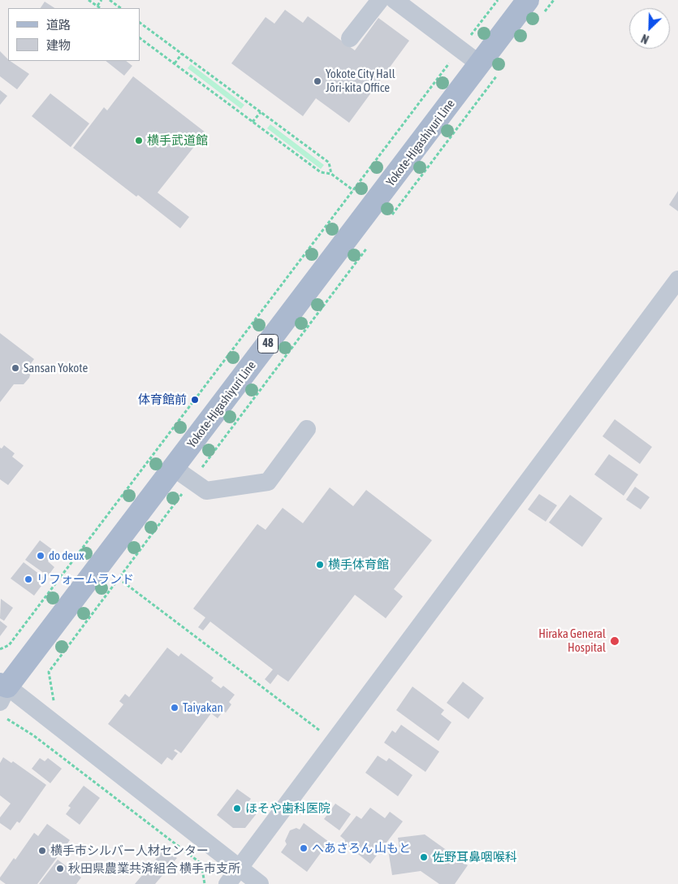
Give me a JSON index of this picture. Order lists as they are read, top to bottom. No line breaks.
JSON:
{"streets":{"main road":["Yokote-Higashiyuri Line","48"]},"places":["Yokote City Hall Jōri-kita Office","横手武道館","Sansan Yokote","体育館前","do deux","横手体育館","リフォームランド","Hiraka General Hospital","Taiyakan","ほそや歯科医院","へあさろん 山もと","横手市シルバー人材センター","佐野耳鼻咽喉科","秋田県農業共済組合 横手市支所"],"legend":["道路","建物"],"north":"bottom left"}
